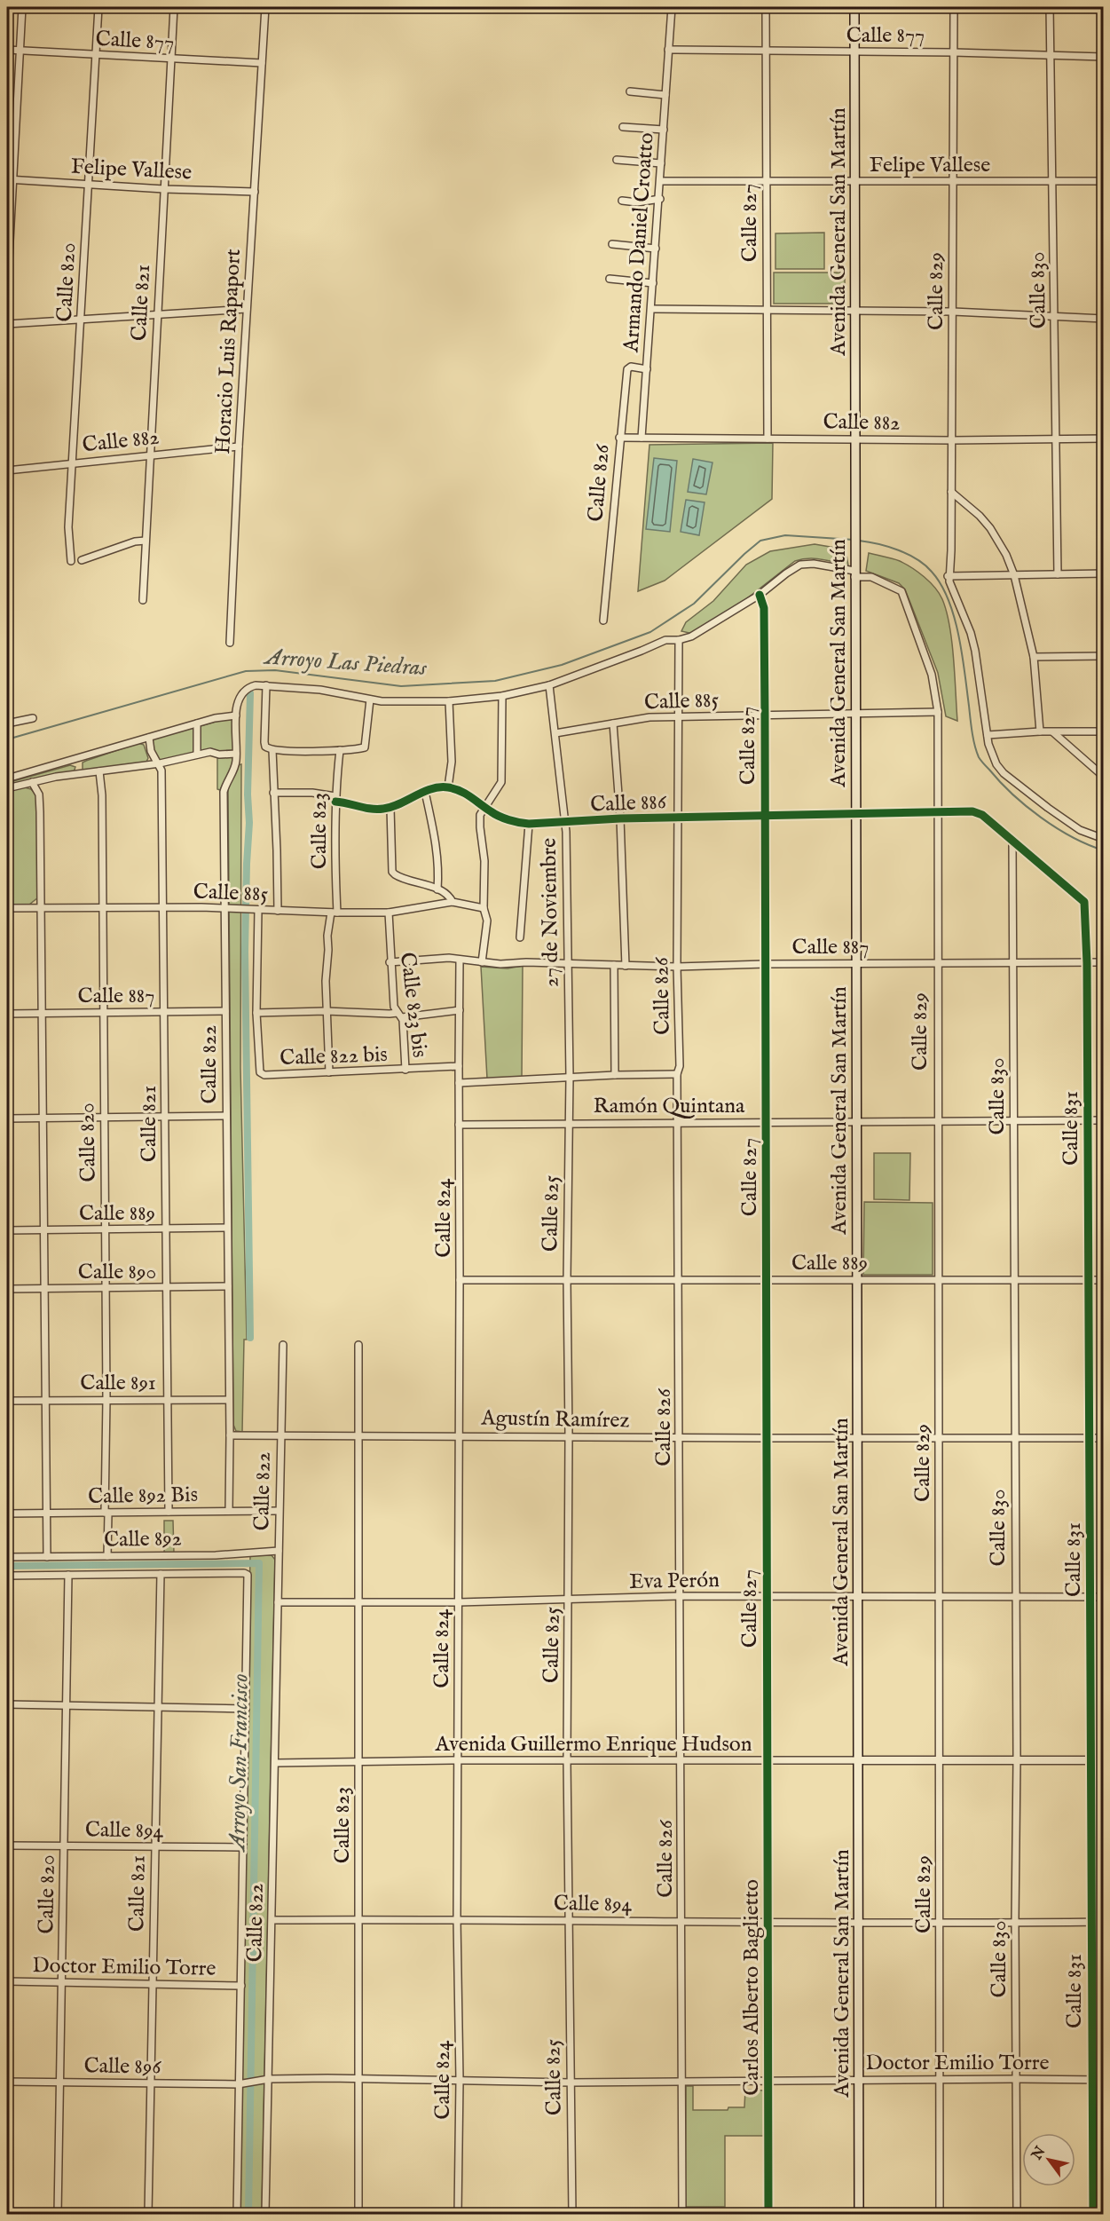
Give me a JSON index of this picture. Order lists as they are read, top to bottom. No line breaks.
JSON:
{"streets":{"main road":["Avenida General San Martín"],"street":["Calle 877","Felipe Vallese","Calle 827","Armando Daniel Croatto","Calle 820","Calle 830","Calle 829","Calle 821","Horacio Luis Rapaport","Calle 882","Calle 826","Calle 885","Calle 886","Calle 823","27 de Noviembre","Calle 887","Calle 823 bis","Calle 822 bis","Calle 822","Ramón Quintana","Calle 831","Calle 889","Calle 825","Calle 824","Calle 890","Calle 891","Agustín Ramírez","Calle 892 Bis","Calle 892","Eva Perón","Avenida Guillermo Enrique Hudson","Calle 894","Doctor Emilio Torre","Carlos Alberto Baglietto","Calle 896"]},"crossings":[["Calle 877","Calle 827"],["Calle 877","Avenida General San Martín"],["Calle 877","Armando Daniel Croatto"],["Calle 877","Calle 820"],["Calle 877","Calle 830"],["Calle 877","Calle 829"],["Calle 877","Calle 821"],["Calle 877","Horacio Luis Rapaport"],["Felipe Vallese","Calle 827"],["Felipe Vallese","Avenida General San Martín"],["Felipe Vallese","Armando Daniel Croatto"],["Felipe Vallese","Calle 820"],["Felipe Vallese","Calle 830"],["Felipe Vallese","Calle 829"],["Felipe Vallese","Calle 821"],["Felipe Vallese","Horacio Luis Rapaport"],["Calle 827","Calle 829"],["Calle 827","Calle 882"],["Calle 827","Calle 885"],["Calle 827","Calle 886"],["Calle 827","Calle 887"],["Calle 827","Ramón Quintana"],["Calle 827","Calle 889"],["Calle 827","Agustín Ramírez"],["Calle 827","Eva Perón"],["Calle 827","Avenida Guillermo Enrique Hudson"],["Calle 827","Carlos Alberto Baglietto"],["Avenida General San Martín","Calle 829"],["Avenida General San Martín","Calle 882"],["Avenida General San Martín","Calle 885"],["Avenida General San Martín","Calle 886"],["Avenida General San Martín","Calle 887"],["Avenida General San Martín","Ramón Quintana"],["Avenida General San Martín","Calle 889"],["Avenida General San Martín","Agustín Ramírez"],["Avenida General San Martín","Eva Perón"],["Avenida General San Martín","Avenida Guillermo Enrique Hudson"],["Avenida General San Martín","Calle 894"],["Avenida General San Martín","Doctor Emilio Torre"],["Armando Daniel Croatto","Calle 882"],["Armando Daniel Croatto","Calle 826"],["Calle 820","Calle 882"],["Calle 820","Calle 885"],["Calle 820","Calle 887"],["Calle 820","Calle 889"],["Calle 820","Calle 890"],["Calle 820","Calle 891"],["Calle 820","Calle 892 Bis"],["Calle 820","Calle 892"],["Calle 820","Calle 894"],["Calle 820","Doctor Emilio Torre"],["Calle 820","Calle 896"],["Calle 830","Calle 882"],["Calle 830","Calle 886"],["Calle 830","Calle 887"],["Calle 830","Ramón Quintana"],["Calle 830","Calle 889"],["Calle 830","Agustín Ramírez"],["Calle 830","Eva Perón"],["Calle 830","Avenida Guillermo Enrique Hudson"],["Calle 830","Calle 894"],["Calle 830","Doctor Emilio Torre"],["Calle 829","Calle 882"],["Calle 829","Calle 826"],["Calle 829","Calle 885"],["Calle 829","Calle 886"],["Calle 829","Calle 823"],["Calle 829","27 de Noviembre"],["Calle 829","Calle 887"],["Calle 829","Calle 822"],["Calle 829","Ramón Quintana"],["Calle 829","Calle 889"],["Calle 829","Agustín Ramírez"],["Calle 829","Eva Perón"],["Calle 829","Avenida Guillermo Enrique Hudson"],["Calle 829","Calle 894"],["Calle 829","Doctor Emilio Torre"],["Calle 821","Calle 882"],["Calle 821","Calle 885"],["Calle 821","Calle 887"],["Calle 821","Calle 822"],["Calle 821","Calle 889"],["Calle 821","Calle 890"],["Calle 821","Calle 891"],["Calle 821","Calle 892 Bis"],["Calle 821","Calle 894"],["Calle 821","Doctor Emilio Torre"],["Calle 821","Calle 896"],["Horacio Luis Rapaport","Calle 882"],["Calle 882","Calle 826"],["Calle 826","Calle 885"],["Calle 826","Calle 886"],["Calle 826","Calle 887"],["Calle 826","Ramón Quintana"],["Calle 826","Calle 889"],["Calle 826","Agustín Ramírez"],["Calle 826","Eva Perón"],["Calle 826","Avenida Guillermo Enrique Hudson"],["Calle 826","Calle 894"],["Calle 826","Doctor Emilio Torre"],["Calle 885","Calle 823"],["Calle 885","27 de Noviembre"],["Calle 885","Calle 823 bis"],["Calle 885","Calle 822 bis"],["Calle 885","Calle 822"],["Calle 886","27 de Noviembre"],["Calle 886","Calle 831"],["Calle 823","Calle 822 bis"],["Calle 823","Calle 822"],["Calle 823","Agustín Ramírez"],["Calle 823","Eva Perón"],["Calle 823","Avenida Guillermo Enrique Hudson"],["Calle 823","Calle 894"],["Calle 823","Doctor Emilio Torre"],["27 de Noviembre","Calle 887"],["27 de Noviembre","Calle 825"],["Calle 887","Calle 823 bis"],["Calle 887","Calle 822"],["Calle 887","Calle 831"],["Calle 823 bis","Calle 822 bis"],["Calle 822","Calle 889"],["Calle 822","Calle 890"],["Calle 822","Calle 891"],["Calle 822","Agustín Ramírez"],["Calle 822","Calle 892 Bis"],["Calle 822","Calle 892"],["Calle 822","Eva Perón"],["Calle 822","Avenida Guillermo Enrique Hudson"],["Calle 822","Calle 894"],["Calle 822","Doctor Emilio Torre"],["Calle 822","Calle 896"],["Ramón Quintana","Calle 831"],["Ramón Quintana","Calle 825"],["Ramón Quintana","Calle 824"],["Calle 831","Calle 889"],["Calle 831","Agustín Ramírez"],["Calle 831","Eva Perón"],["Calle 831","Avenida Guillermo Enrique Hudson"],["Calle 831","Calle 894"],["Calle 831","Doctor Emilio Torre"],["Calle 889","Calle 825"],["Calle 889","Calle 824"],["Calle 825","Agustín Ramírez"],["Calle 825","Eva Perón"],["Calle 825","Avenida Guillermo Enrique Hudson"],["Calle 825","Calle 894"],["Calle 825","Doctor Emilio Torre"],["Calle 824","Agustín Ramírez"],["Calle 824","Eva Perón"],["Calle 824","Avenida Guillermo Enrique Hudson"],["Calle 824","Calle 894"],["Calle 824","Doctor Emilio Torre"],["Avenida Guillermo Enrique Hudson","Carlos Alberto Baglietto"],["Calle 894","Carlos Alberto Baglietto"],["Doctor Emilio Torre","Carlos Alberto Baglietto"],["Doctor Emilio Torre","Calle 896"]],"water":["Arroyo Las Piedras","Arroyo San Francisco"],"north":"top left"}
